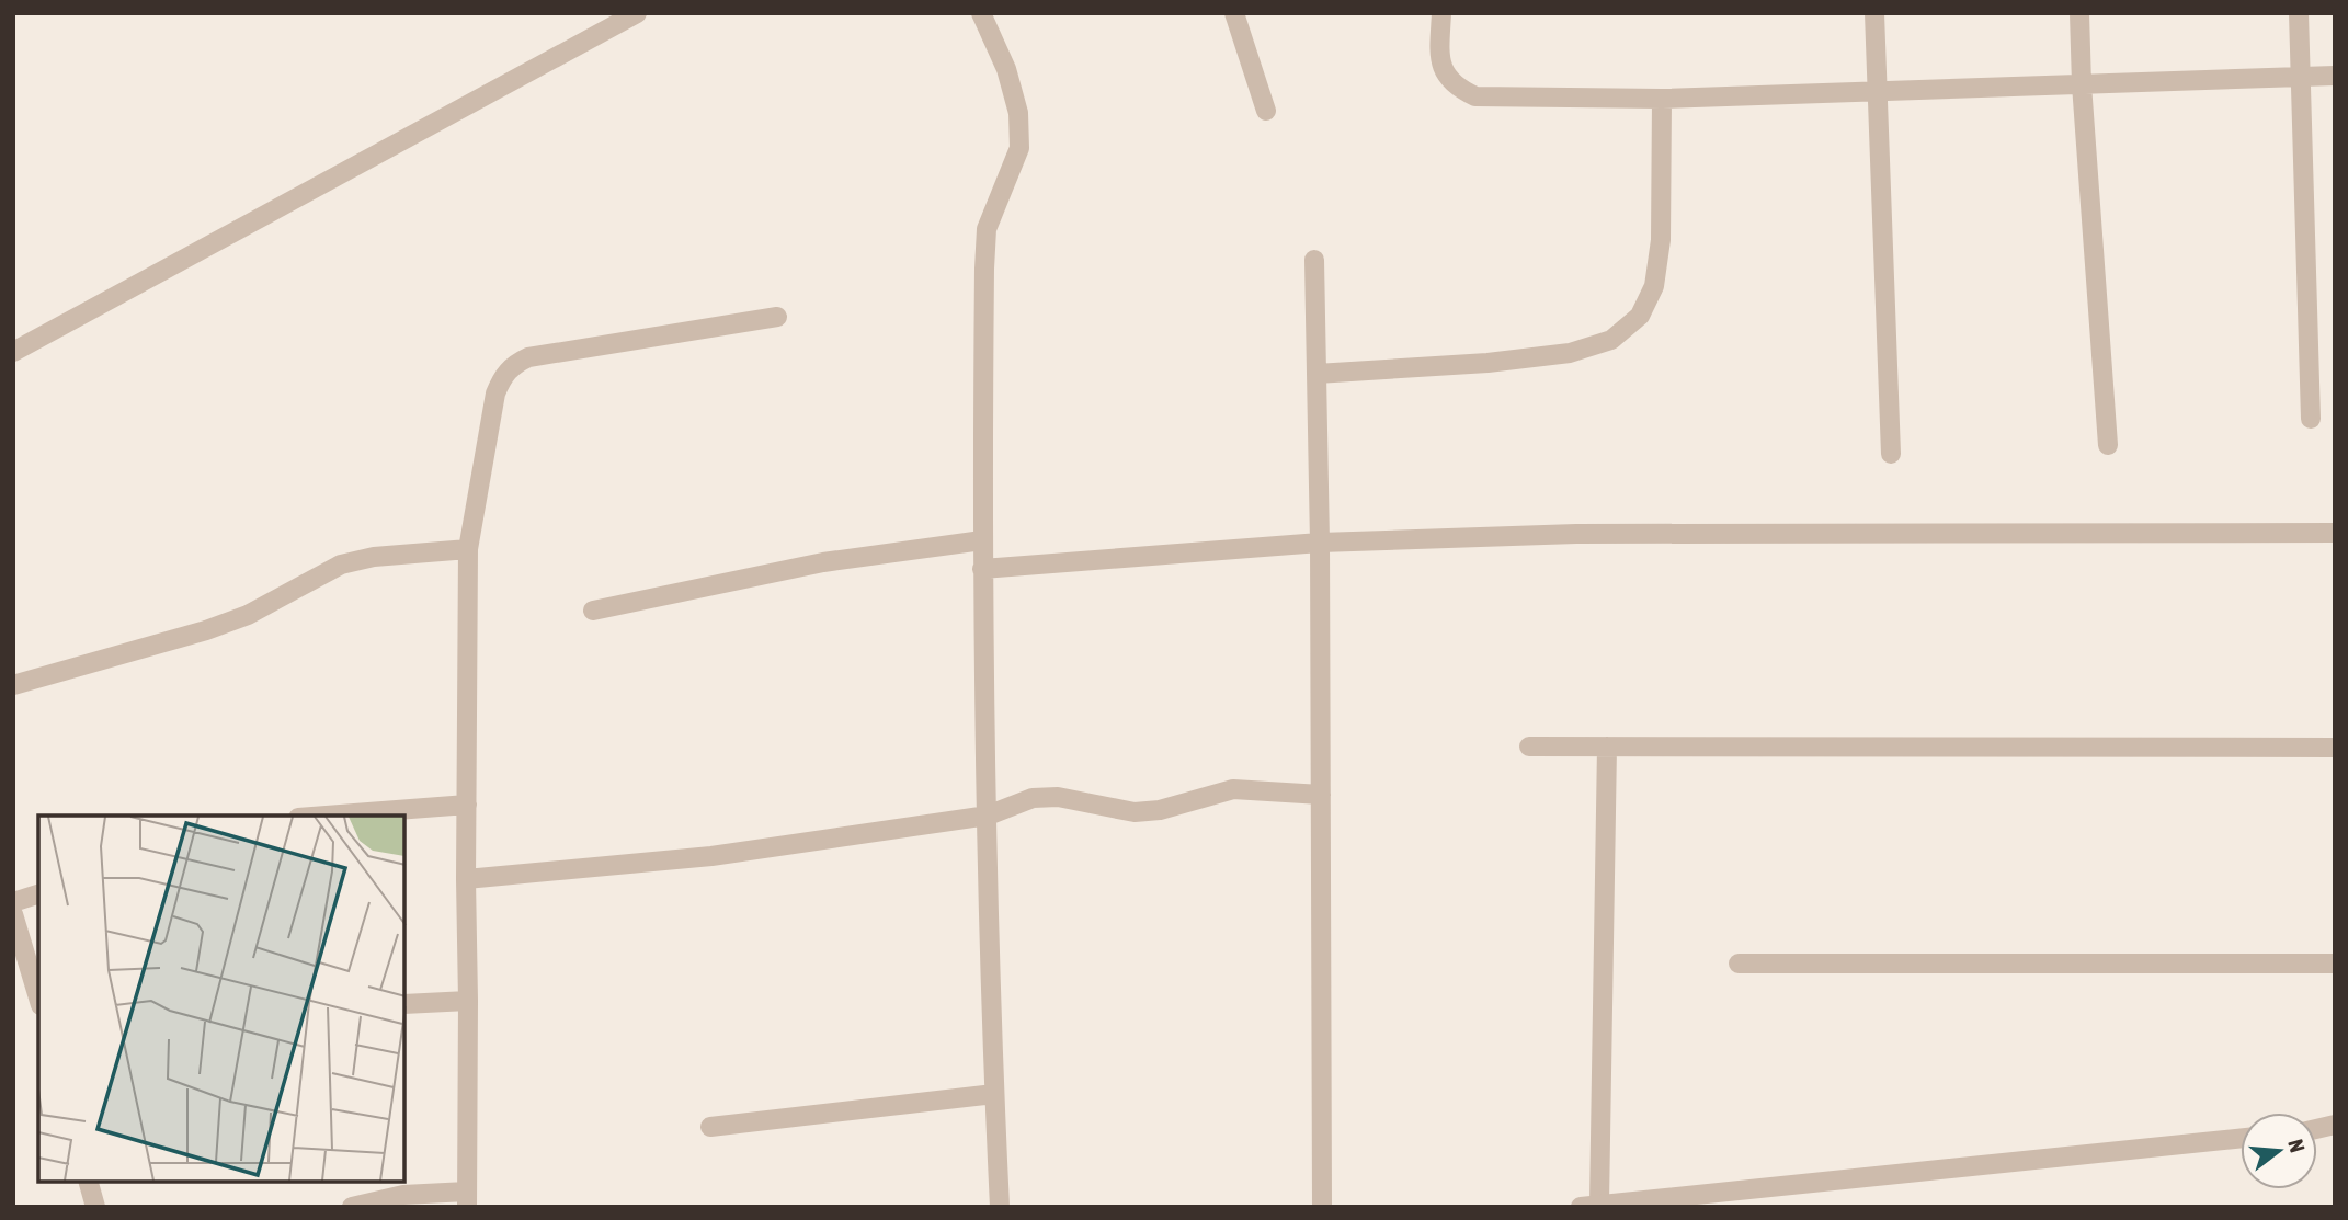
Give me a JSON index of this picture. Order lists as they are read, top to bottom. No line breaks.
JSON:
{"north":"right"}
